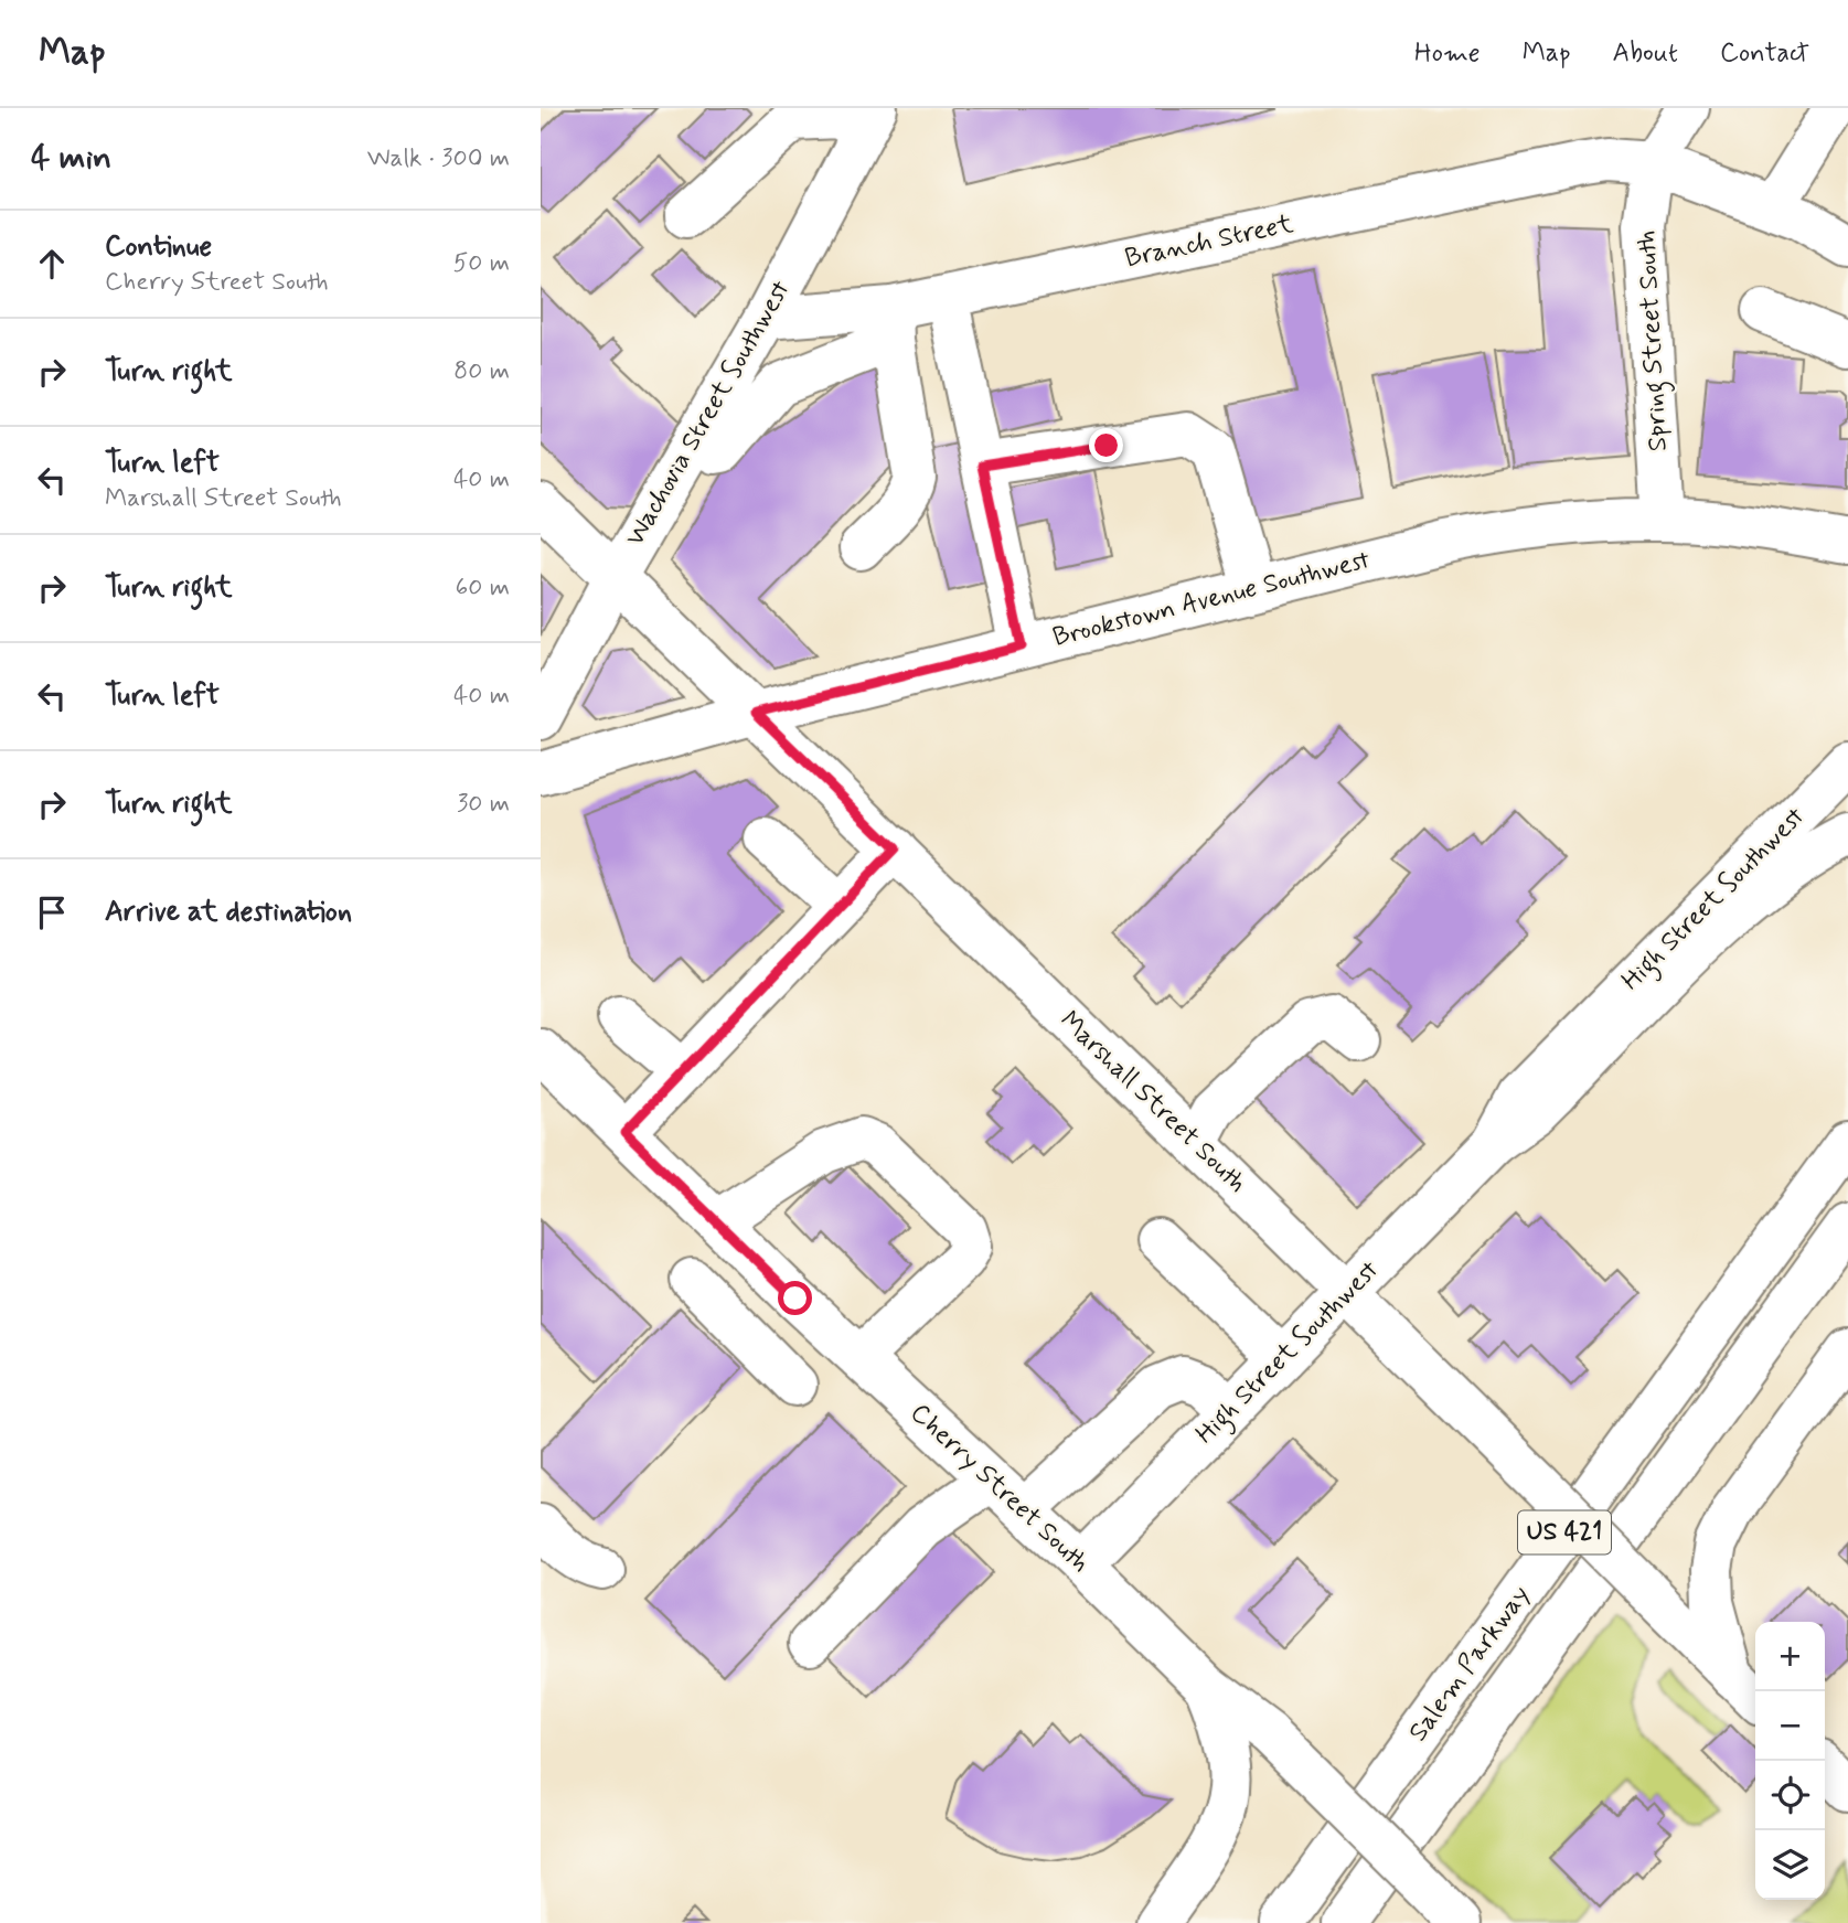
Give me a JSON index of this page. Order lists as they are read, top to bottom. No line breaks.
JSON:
{"streets":{"main road":["Branch Street","Spring Street South","Wachovia Street Southwest","Brookstown Avenue Southwest","High Street Southwest","Marshall Street South","Cherry Street South","US 421","Salem Parkway"]},"crossings":[["Branch Street","Spring Street South"],["Branch Street","Wachovia Street Southwest"],["Spring Street South","Brookstown Avenue Southwest"],["Wachovia Street Southwest","Marshall Street South"],["Brookstown Avenue Southwest","Marshall Street South"],["High Street Southwest","Marshall Street South"],["High Street Southwest","Cherry Street South"]],"page":{"header":"Map","nav":["Home","Map","About","Contact"],"heading":["4 min","Walk · 300 m"],"list":[["Continue","Cherry Street South","50 m"],["Turn right","80 m"],["Turn left","Marshall Street South","40 m"],["Turn right","60 m"],["Turn left","40 m"],["Turn right","30 m"],"Arrive at destination"],"map_buttons":["+","−"]}}
